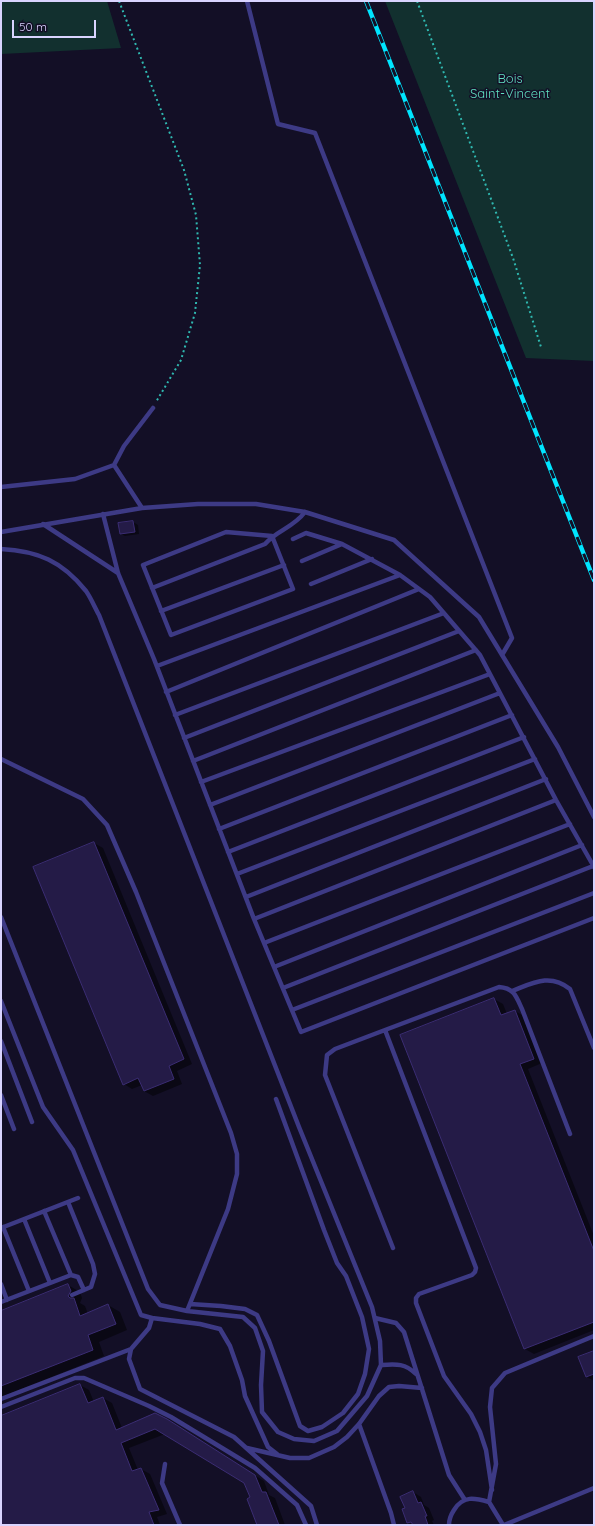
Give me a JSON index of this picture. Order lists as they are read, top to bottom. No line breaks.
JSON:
{"parks":["Bois Saint-Vincent"],"scale_bar":"50 m"}
